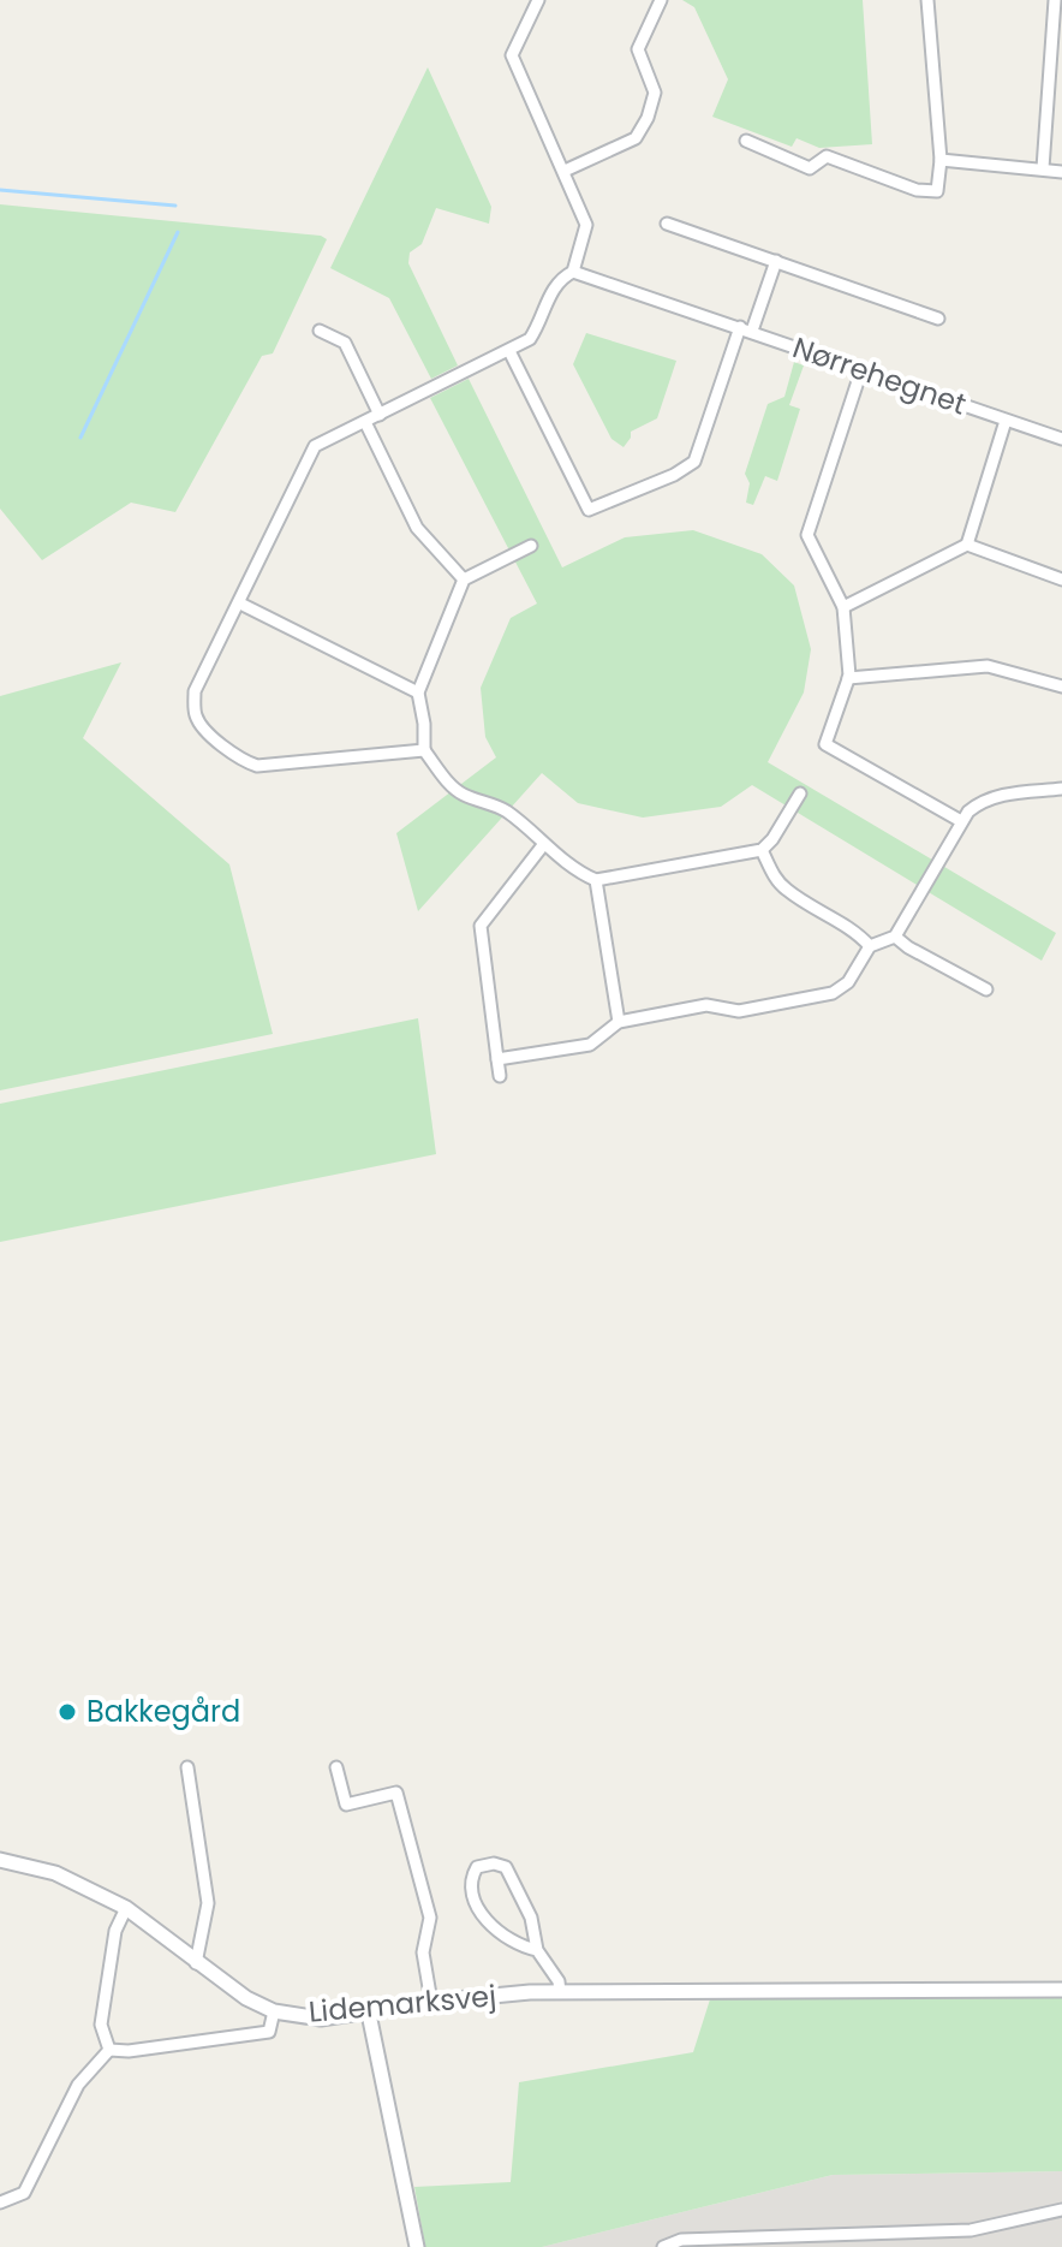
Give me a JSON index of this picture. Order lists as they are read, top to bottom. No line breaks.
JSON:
{"streets":{"street":["Nørrehegnet","Lidemarksvej"]},"places":["Bakkegård"]}
